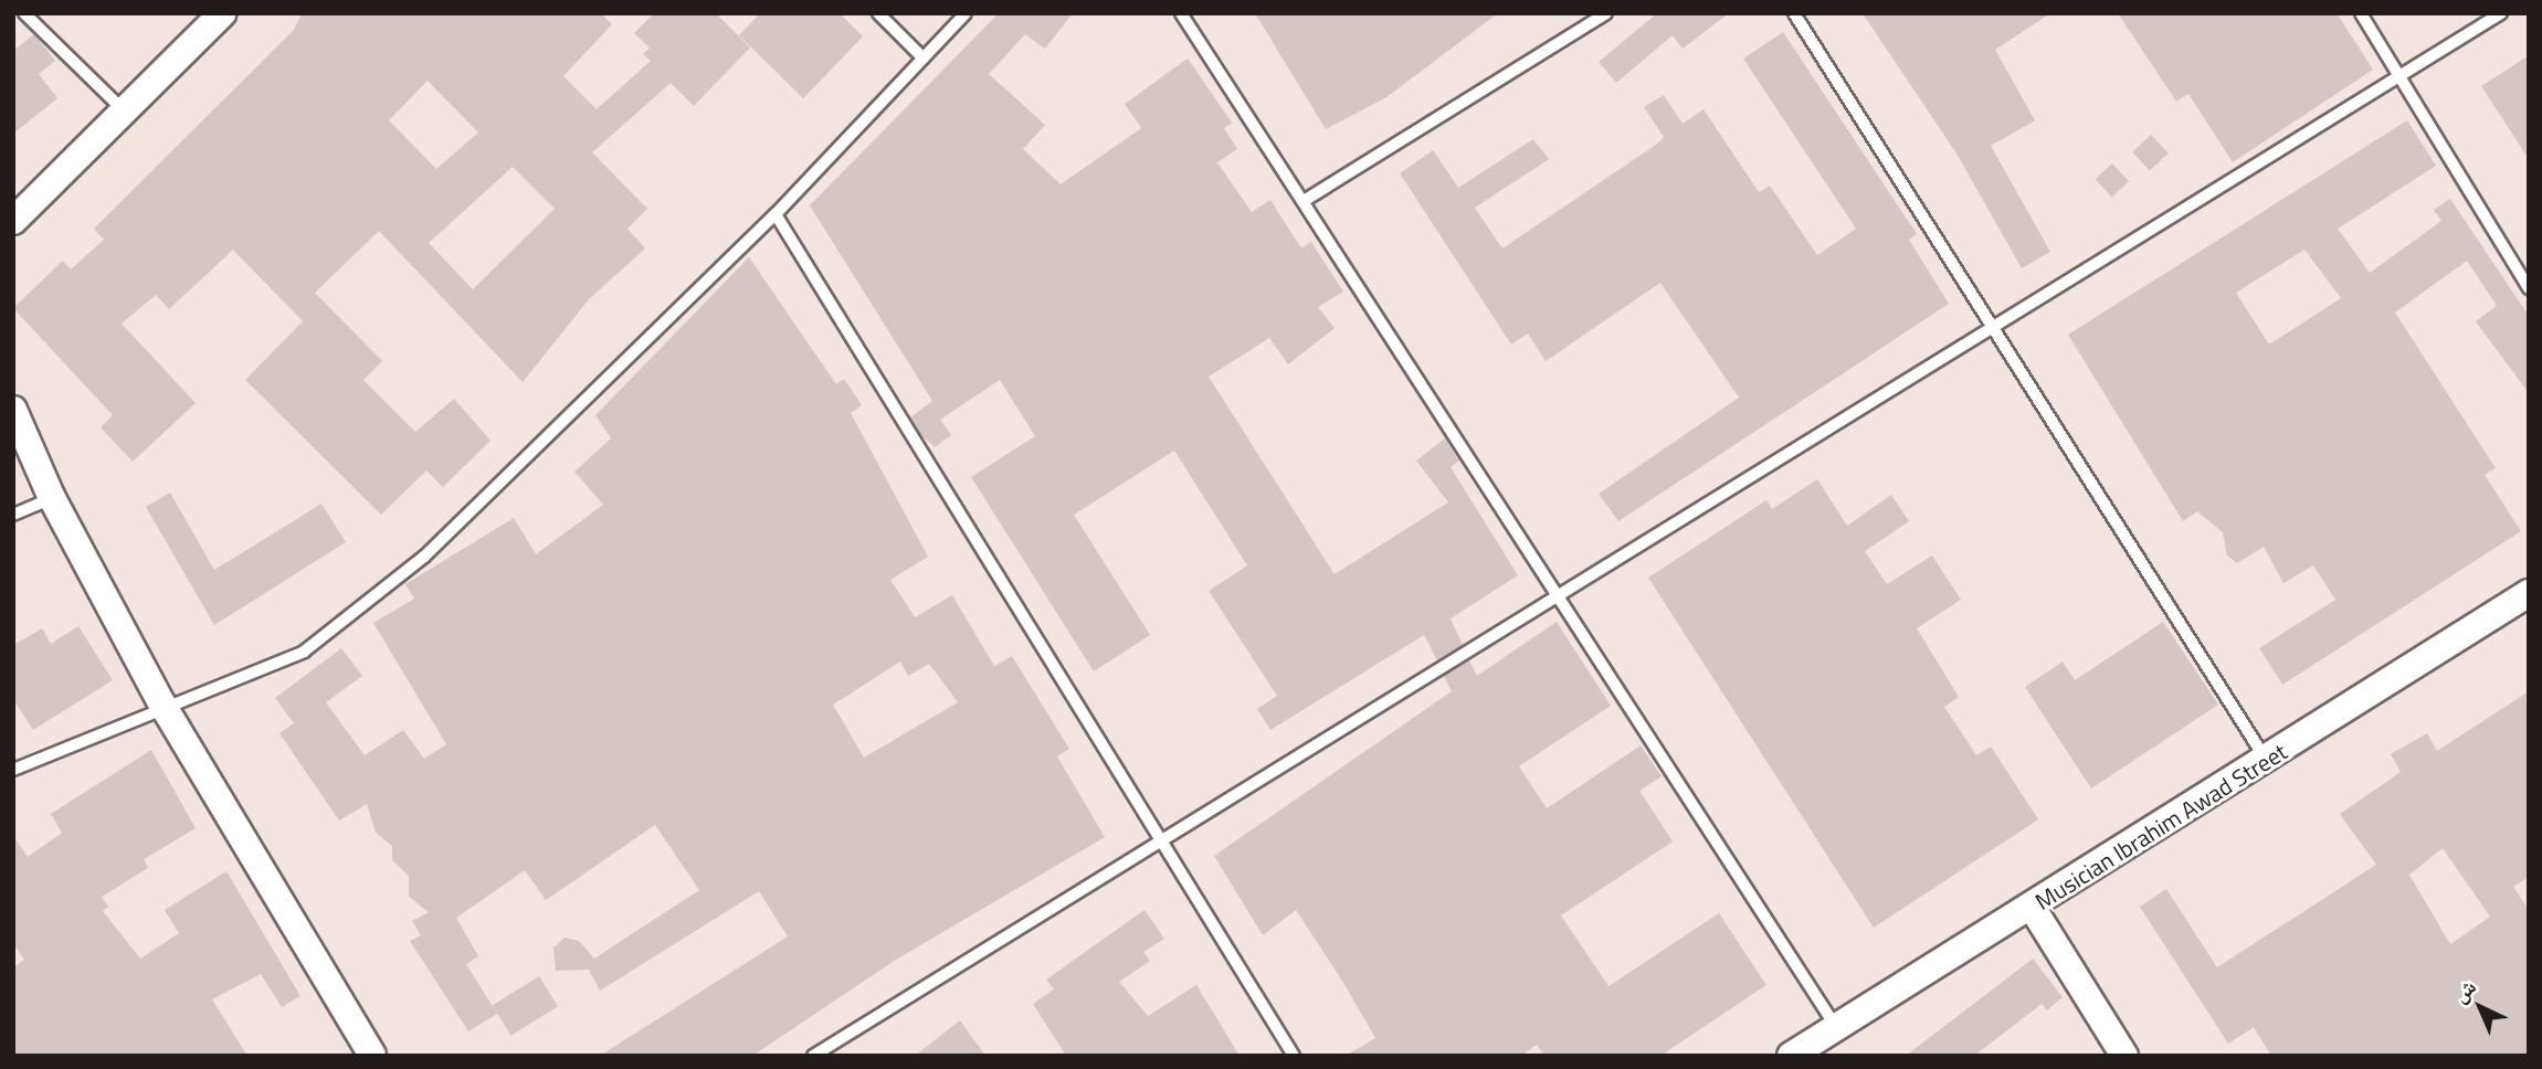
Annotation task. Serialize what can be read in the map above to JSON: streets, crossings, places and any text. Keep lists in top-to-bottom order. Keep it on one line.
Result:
{"streets":{"street":["Musician Ibrahim Awad Street"]},"north":"top left"}
